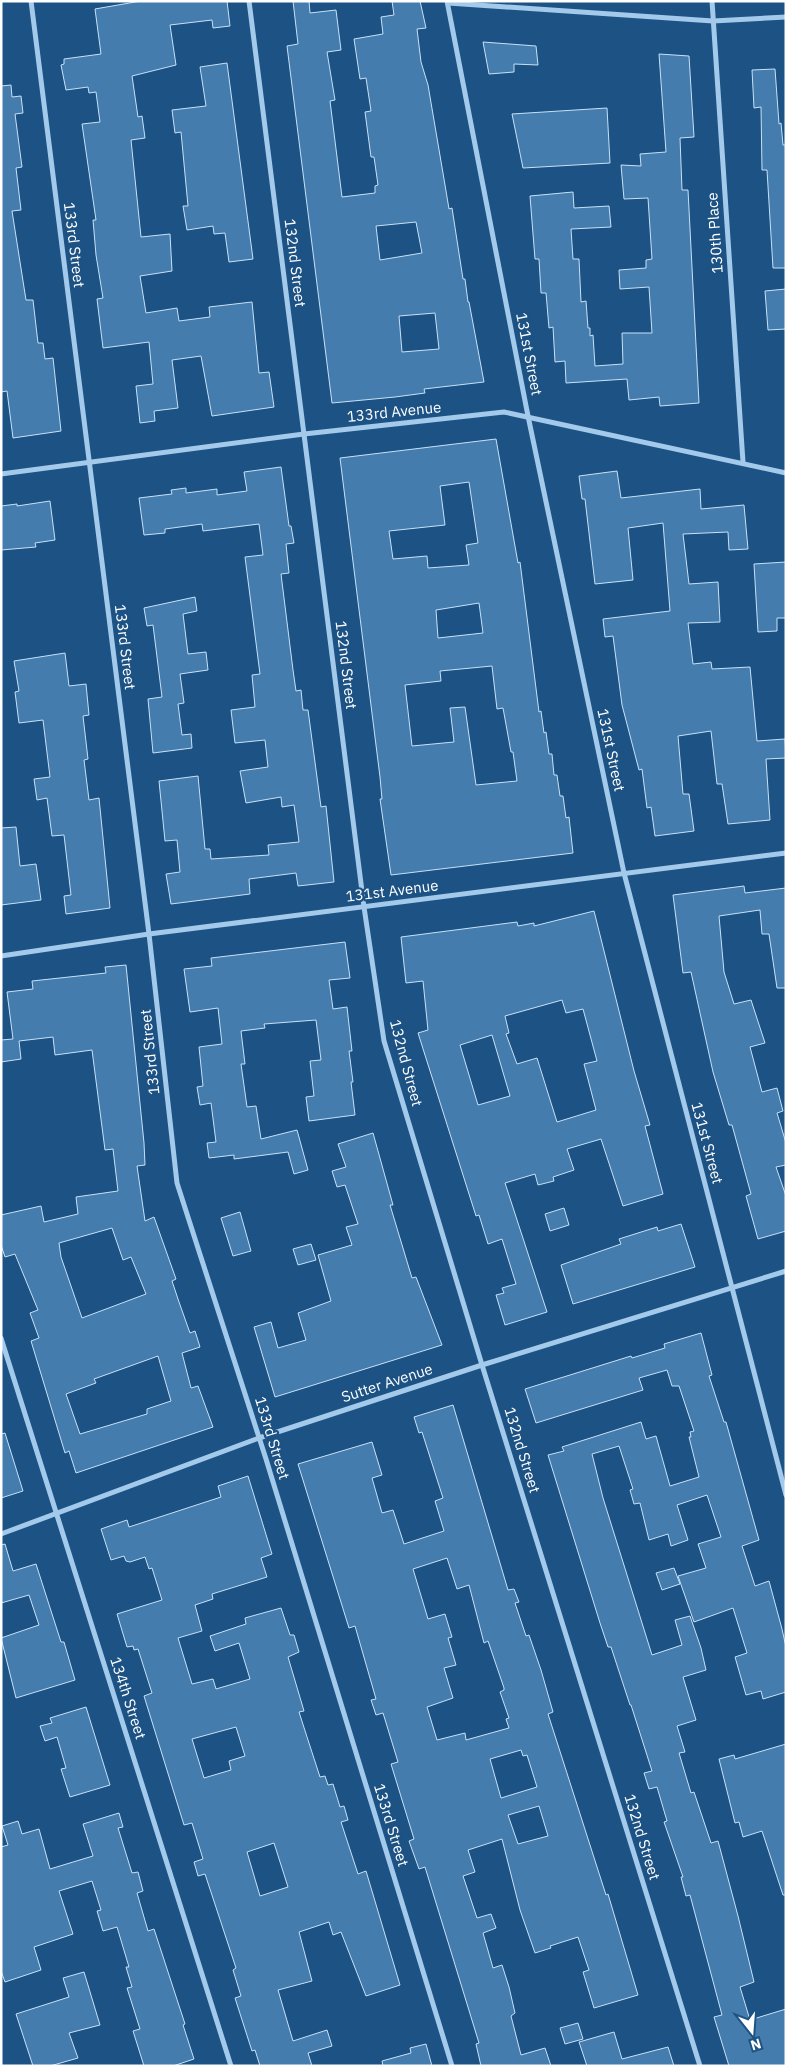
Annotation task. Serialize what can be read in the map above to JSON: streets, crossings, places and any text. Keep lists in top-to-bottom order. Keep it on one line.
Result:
{"streets":{"street":["130th Place","133rd Street","132nd Street","131st Street","133rd Avenue","131st Avenue","Sutter Avenue","134th Street"]},"crossings":[["130th Place","133rd Avenue"],["133rd Street","133rd Avenue"],["133rd Street","131st Avenue"],["133rd Street","Sutter Avenue"],["132nd Street","133rd Avenue"],["132nd Street","131st Avenue"],["132nd Street","Sutter Avenue"],["131st Street","133rd Avenue"],["131st Street","131st Avenue"],["131st Street","Sutter Avenue"],["Sutter Avenue","134th Street"]],"north":"bottom"}
